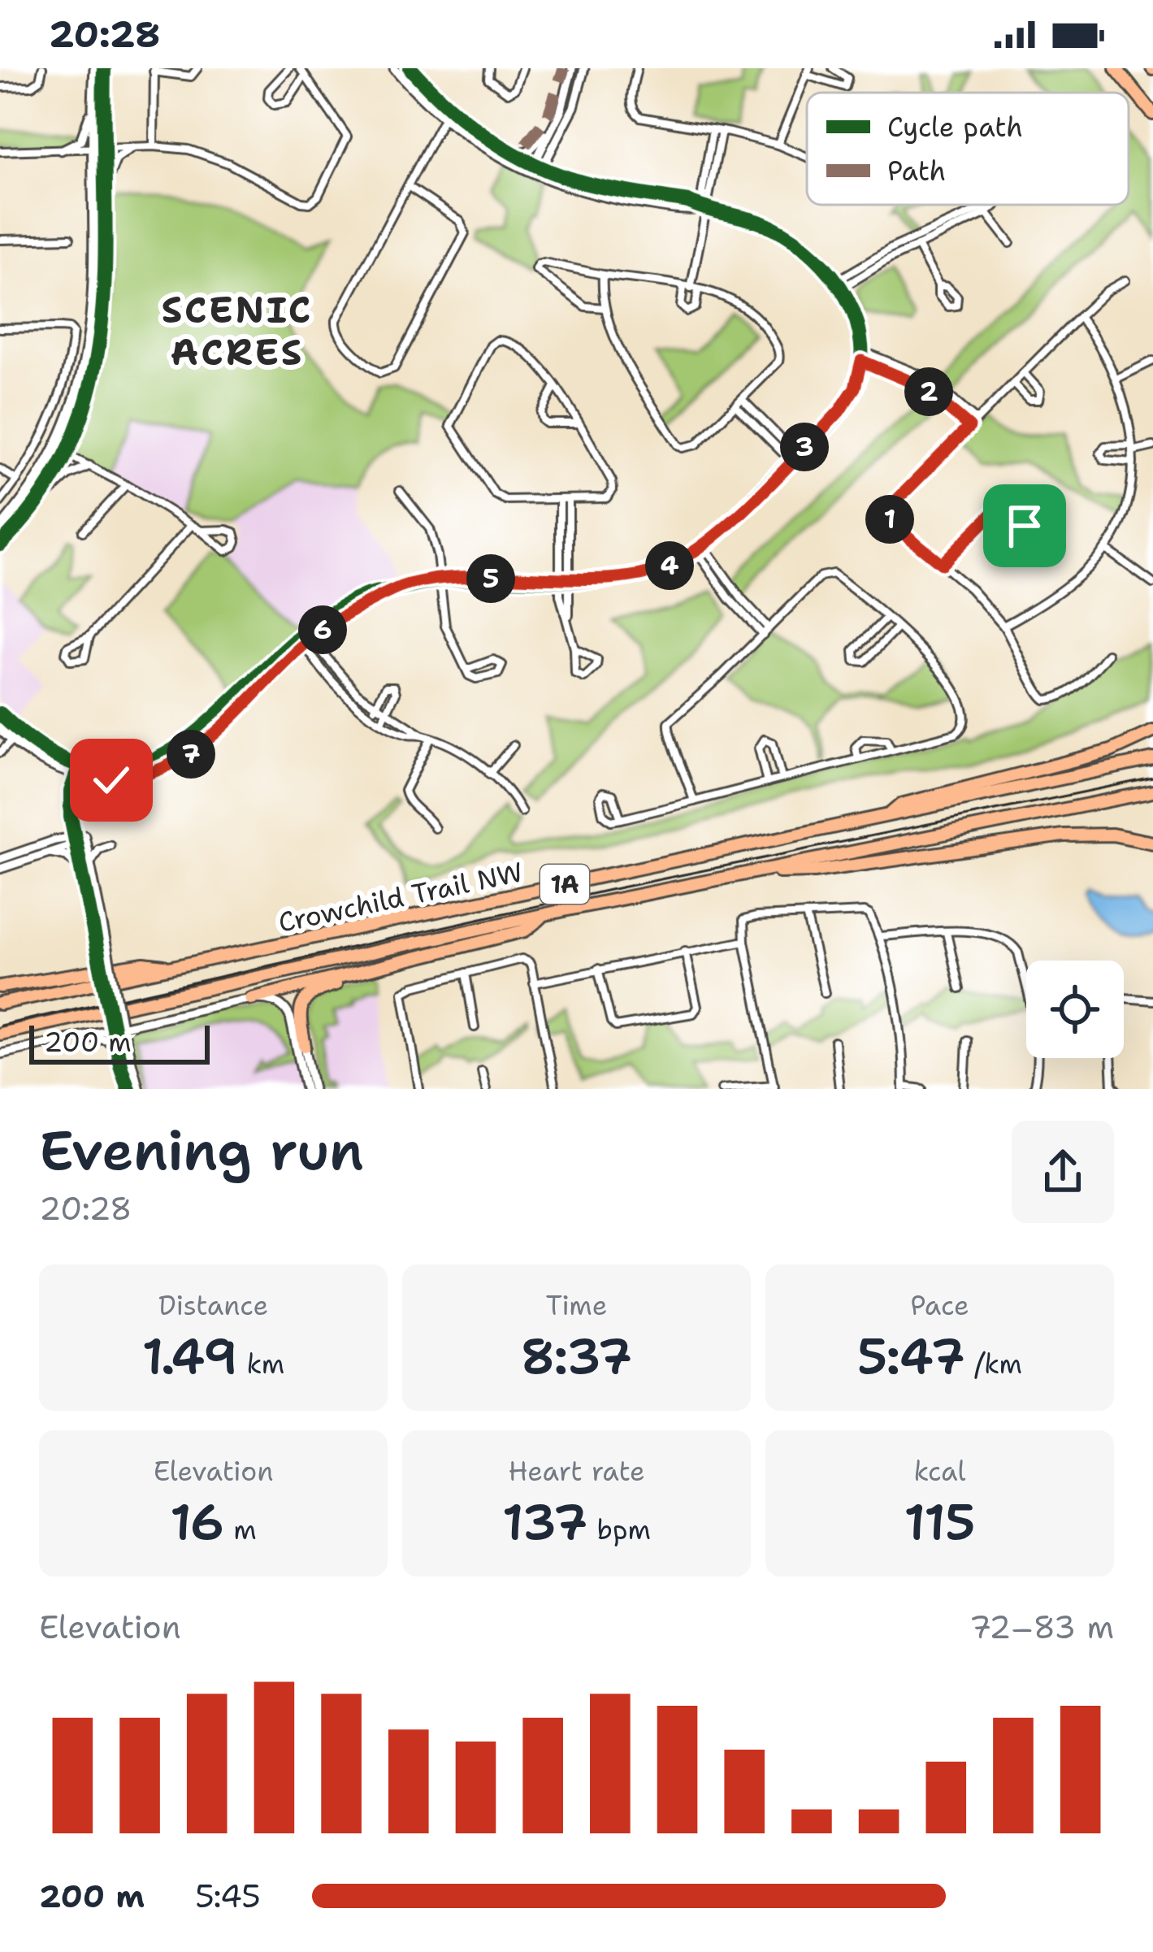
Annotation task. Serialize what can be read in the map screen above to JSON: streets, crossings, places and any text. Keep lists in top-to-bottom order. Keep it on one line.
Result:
{"streets":{"highway":["1A","Crowchild Trail NW"]},"districts":["SCENIC ACRES"],"legend":["Cycle path","Path"],"scale_bar":"200 m","page":{"status":"20:28","pins":["2","3","1","4","5","6","7"],"scale":"200 m","heading":["Evening run","20:28"],"stats":[["Distance","1.49 km"],["Time","8:37"],["Pace","5:47 /km"],["Elevation","16 m"],["Heart rate","137 bpm"],["kcal","115"]],"chart":["Elevation","72–83 m"],"list":[{"name":"200 m","note":"5:45"}]}}
